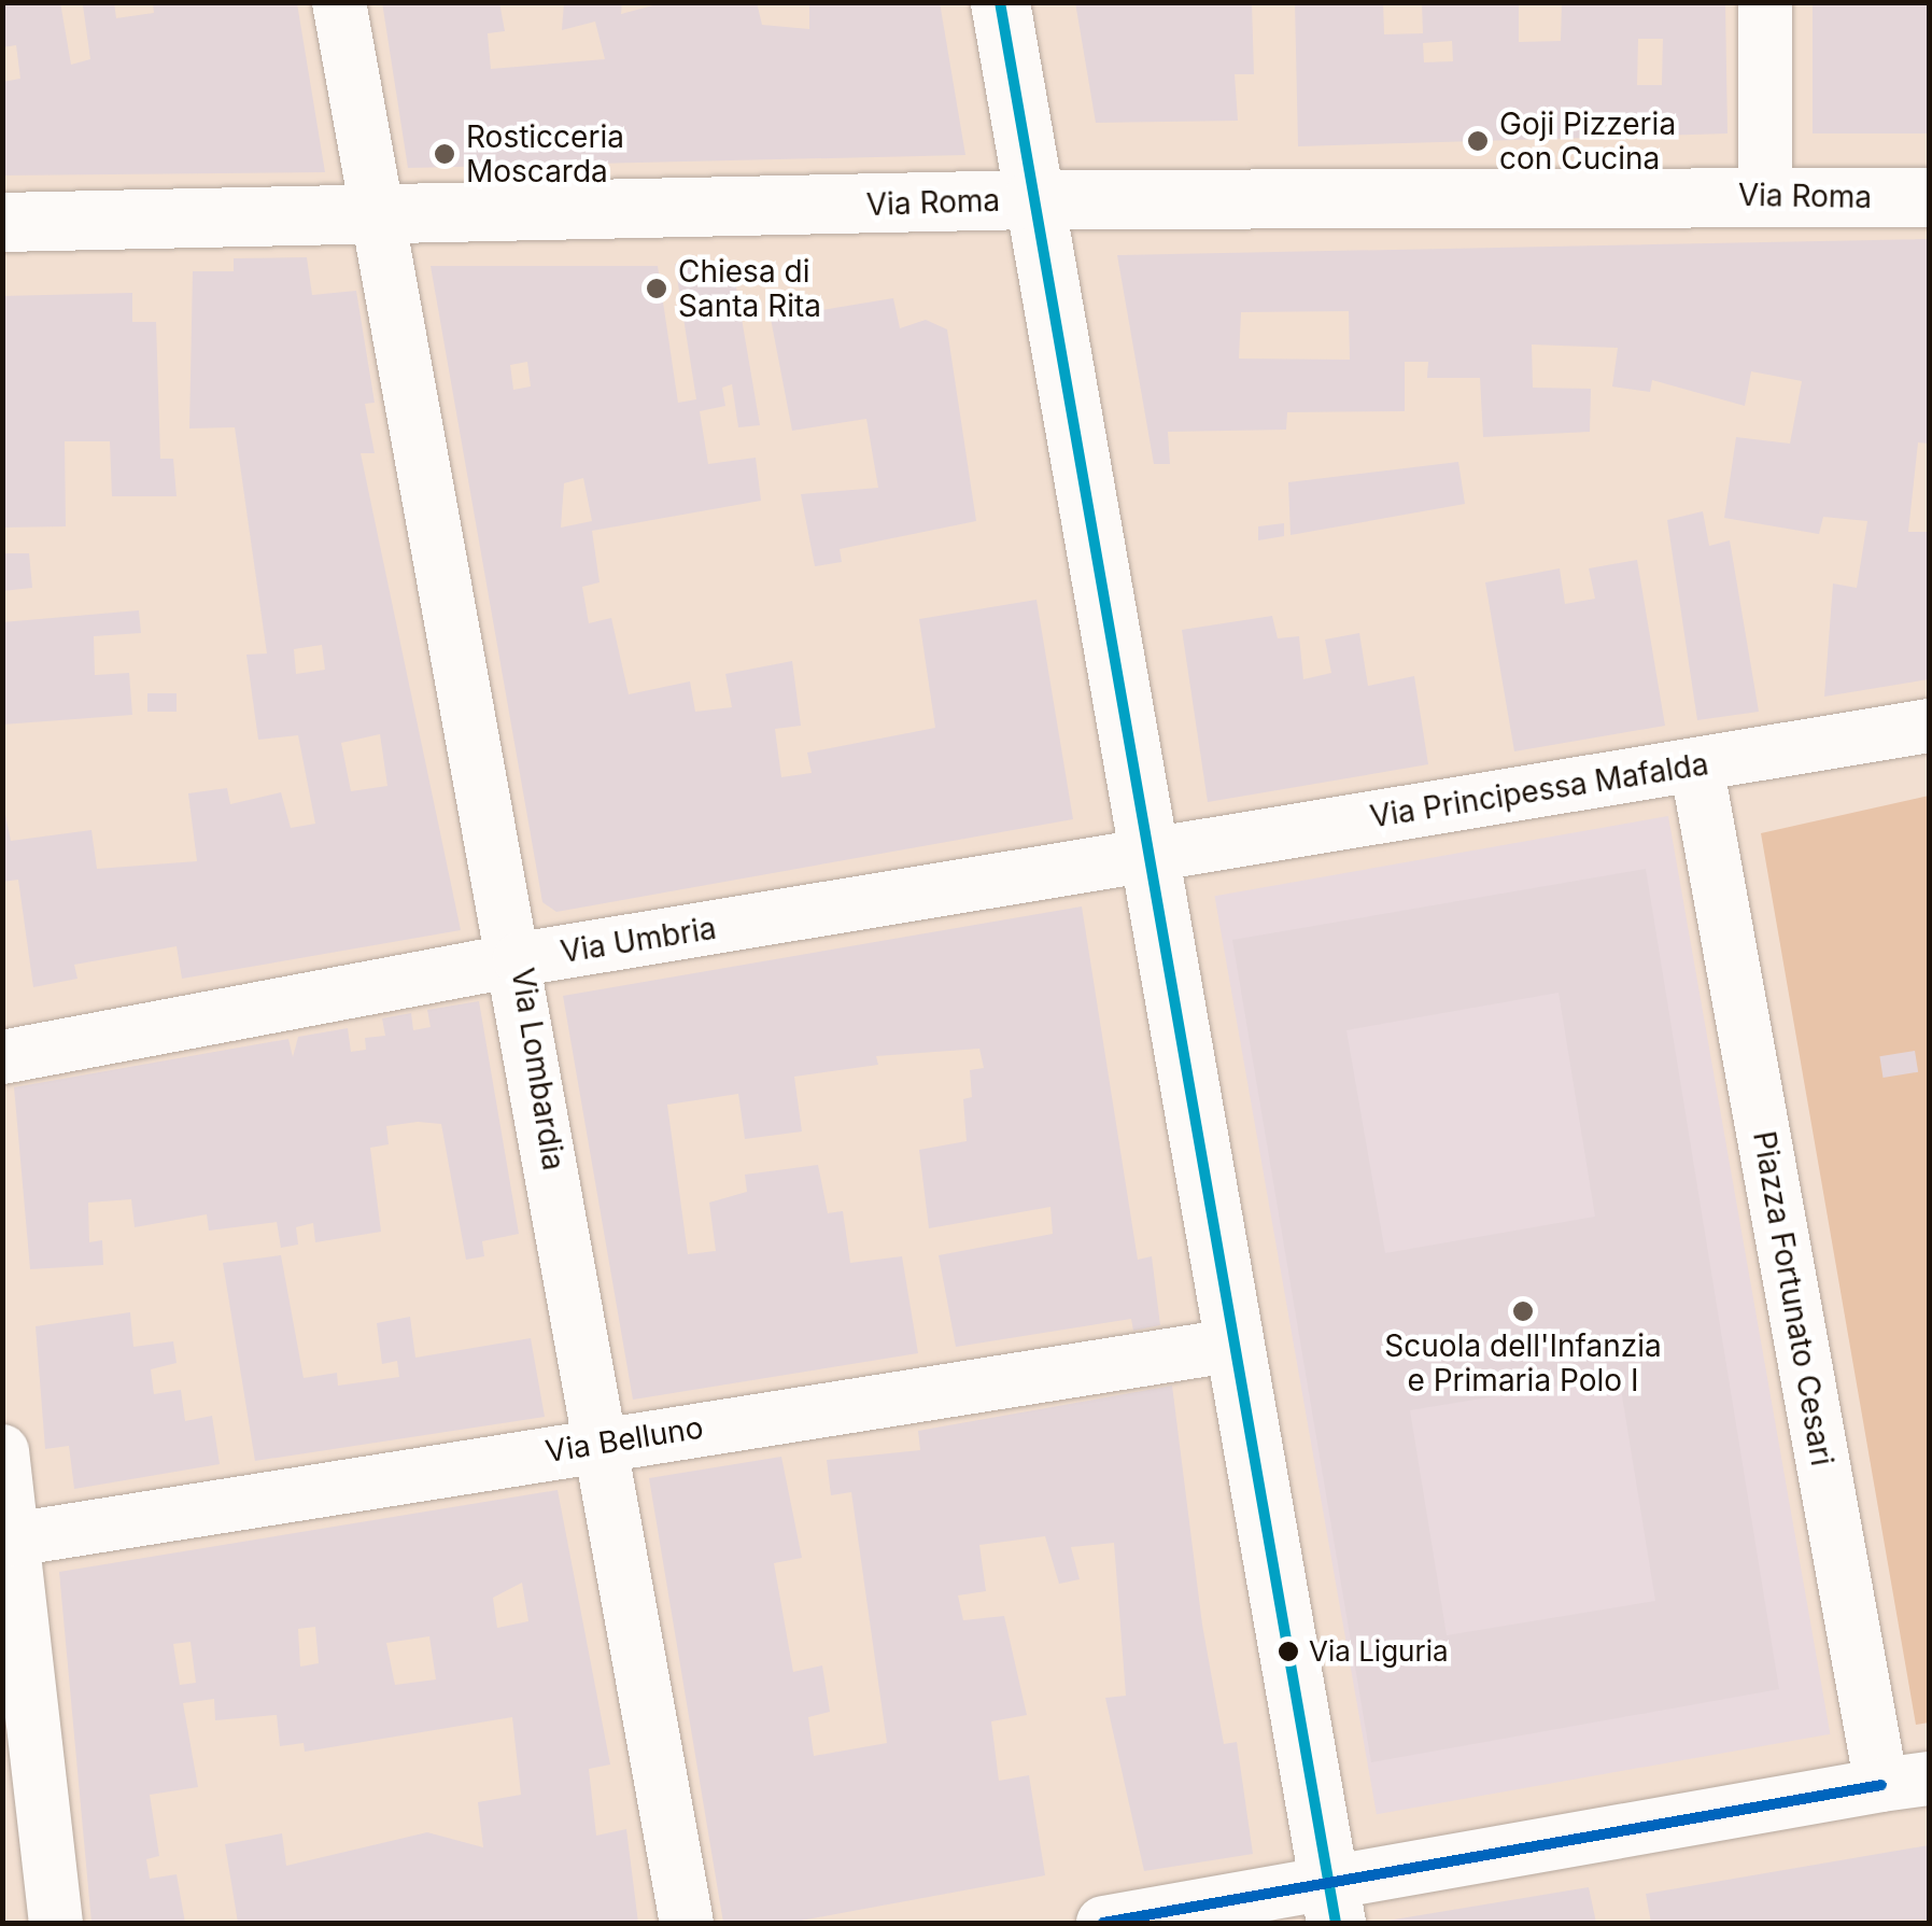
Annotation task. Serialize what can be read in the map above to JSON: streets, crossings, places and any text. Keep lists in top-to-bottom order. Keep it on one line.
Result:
{"streets":{"main road":["Via Roma"],"street":["Via Principessa Mafalda","Via Umbria","Via Lombardia","Piazza Fortunato Cesari","Via Belluno"]},"crossings":[["Via Roma","Via Lombardia"],["Via Principessa Mafalda","Via Umbria"],["Via Principessa Mafalda","Piazza Fortunato Cesari"],["Via Umbria","Via Lombardia"],["Via Lombardia","Via Belluno"]],"places":["Goji Pizzeria con Cucina","Rosticceria Moscarda","Chiesa di Santa Rita","Scuola dell'Infanzia e Primaria Polo I","Via Liguria"]}
